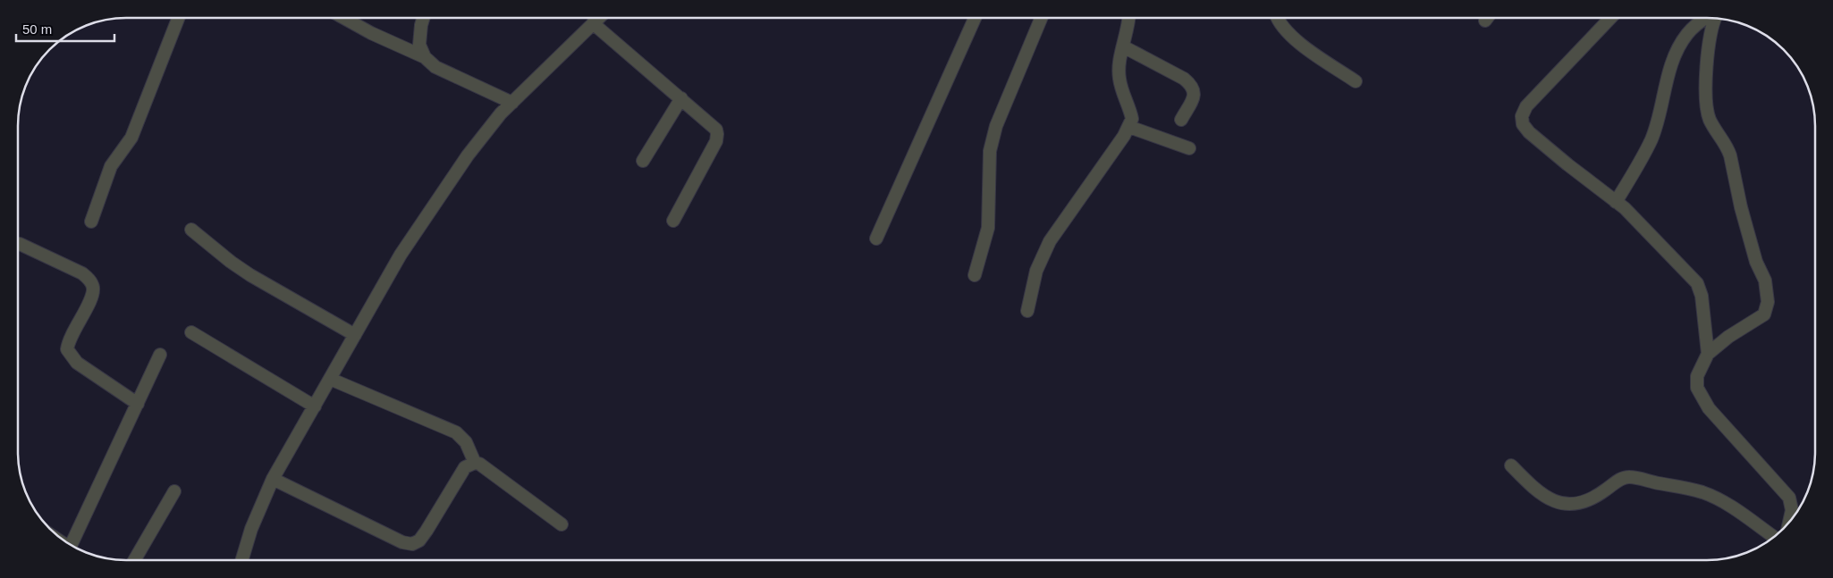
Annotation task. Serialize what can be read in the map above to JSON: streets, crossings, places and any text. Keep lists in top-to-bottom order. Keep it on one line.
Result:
{"scale_bar":"50 m"}
